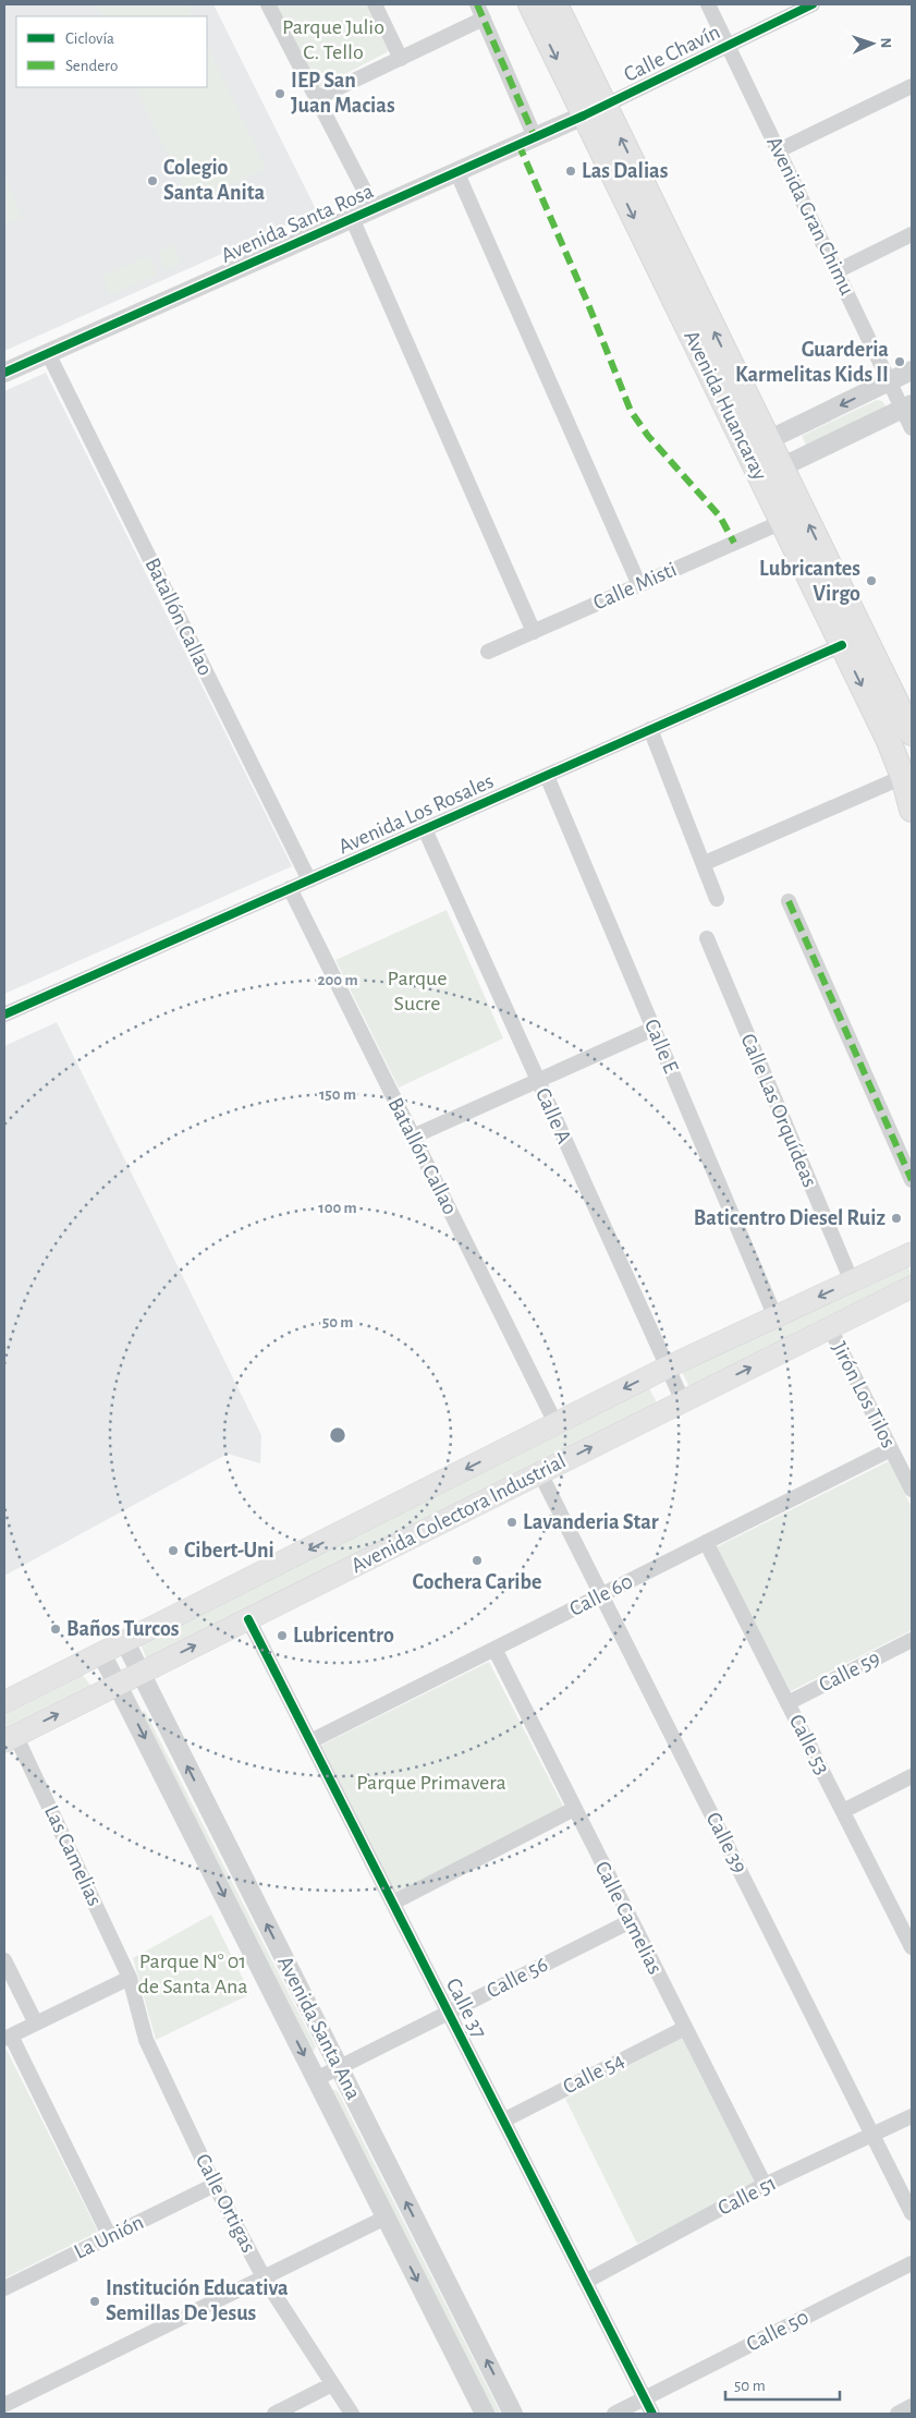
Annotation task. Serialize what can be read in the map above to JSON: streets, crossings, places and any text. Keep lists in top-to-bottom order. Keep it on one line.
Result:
{"streets":{"main road":["Avenida Huancaray","Avenida Colectora Industrial"],"street":["Calle Chavín","Avenida Gran Chimu","Avenida Santa Rosa","Calle Misti","Batallón Callao","Avenida Los Rosales","Calle E","Calle Las Orquídeas","Calle A","Jirón Los Tilos","Calle 60","Calle 59","Calle 53","Calle 39","Las Camelias","Calle Camelias","Calle 56","Calle 37","Avenida Santa Ana","Calle 54","Calle 51","Calle Ortigas","La Unión","Calle 50"]},"crossings":[["Calle Chavín","Avenida Gran Chimu"],["Calle Chavín","Avenida Santa Rosa"],["Calle Chavín","Avenida Huancaray"],["Avenida Santa Rosa","Avenida Huancaray"],["Avenida Santa Rosa","Batallón Callao"],["Avenida Huancaray","Calle Misti"],["Avenida Huancaray","Avenida Los Rosales"],["Batallón Callao","Avenida Los Rosales"],["Batallón Callao","Avenida Colectora Industrial"],["Avenida Los Rosales","Calle E"],["Avenida Los Rosales","Calle A"],["Calle E","Avenida Colectora Industrial"],["Calle Las Orquídeas","Avenida Colectora Industrial"],["Calle A","Avenida Colectora Industrial"],["Jirón Los Tilos","Avenida Colectora Industrial"],["Jirón Los Tilos","Calle 60"],["Avenida Colectora Industrial","Calle 39"],["Avenida Colectora Industrial","Las Camelias"],["Avenida Colectora Industrial","Calle 37"],["Avenida Colectora Industrial","Avenida Santa Ana"],["Calle 60","Calle 53"],["Calle 60","Calle 39"],["Calle 60","Calle Camelias"],["Calle 60","Calle 37"],["Calle 59","Calle 53"],["Calle 39","Calle 51"],["Las Camelias","Calle Ortigas"],["Calle Camelias","Calle 56"],["Calle Camelias","Calle 54"],["Calle Camelias","Calle 51"],["Calle 56","Calle 37"],["Calle 56","Avenida Santa Ana"],["Calle 37","Calle 54"],["Calle 37","Calle 51"],["Calle 37","Calle 50"],["Calle Ortigas","La Unión"]],"parks":["Parque Julio C. Tello","Parque Sucre","Parque Primavera","Parque N° 01 de Santa Ana"],"places":["IEP San Juan Macias","Las Dalias","Colegio Santa Anita","Guarderia Karmelitas Kids II","Lubricantes Virgo","Baticentro Diesel Ruiz","Lavanderia Star","Cibert-Uni","Cochera Caribe","Baños Turcos","Lubricentro","Institución Educativa Semillas De Jesus"],"legend":["Ciclovía","Sendero"],"scale_bar":"50 m","north":"right","rings":["200 m","150 m","100 m","50 m"]}
